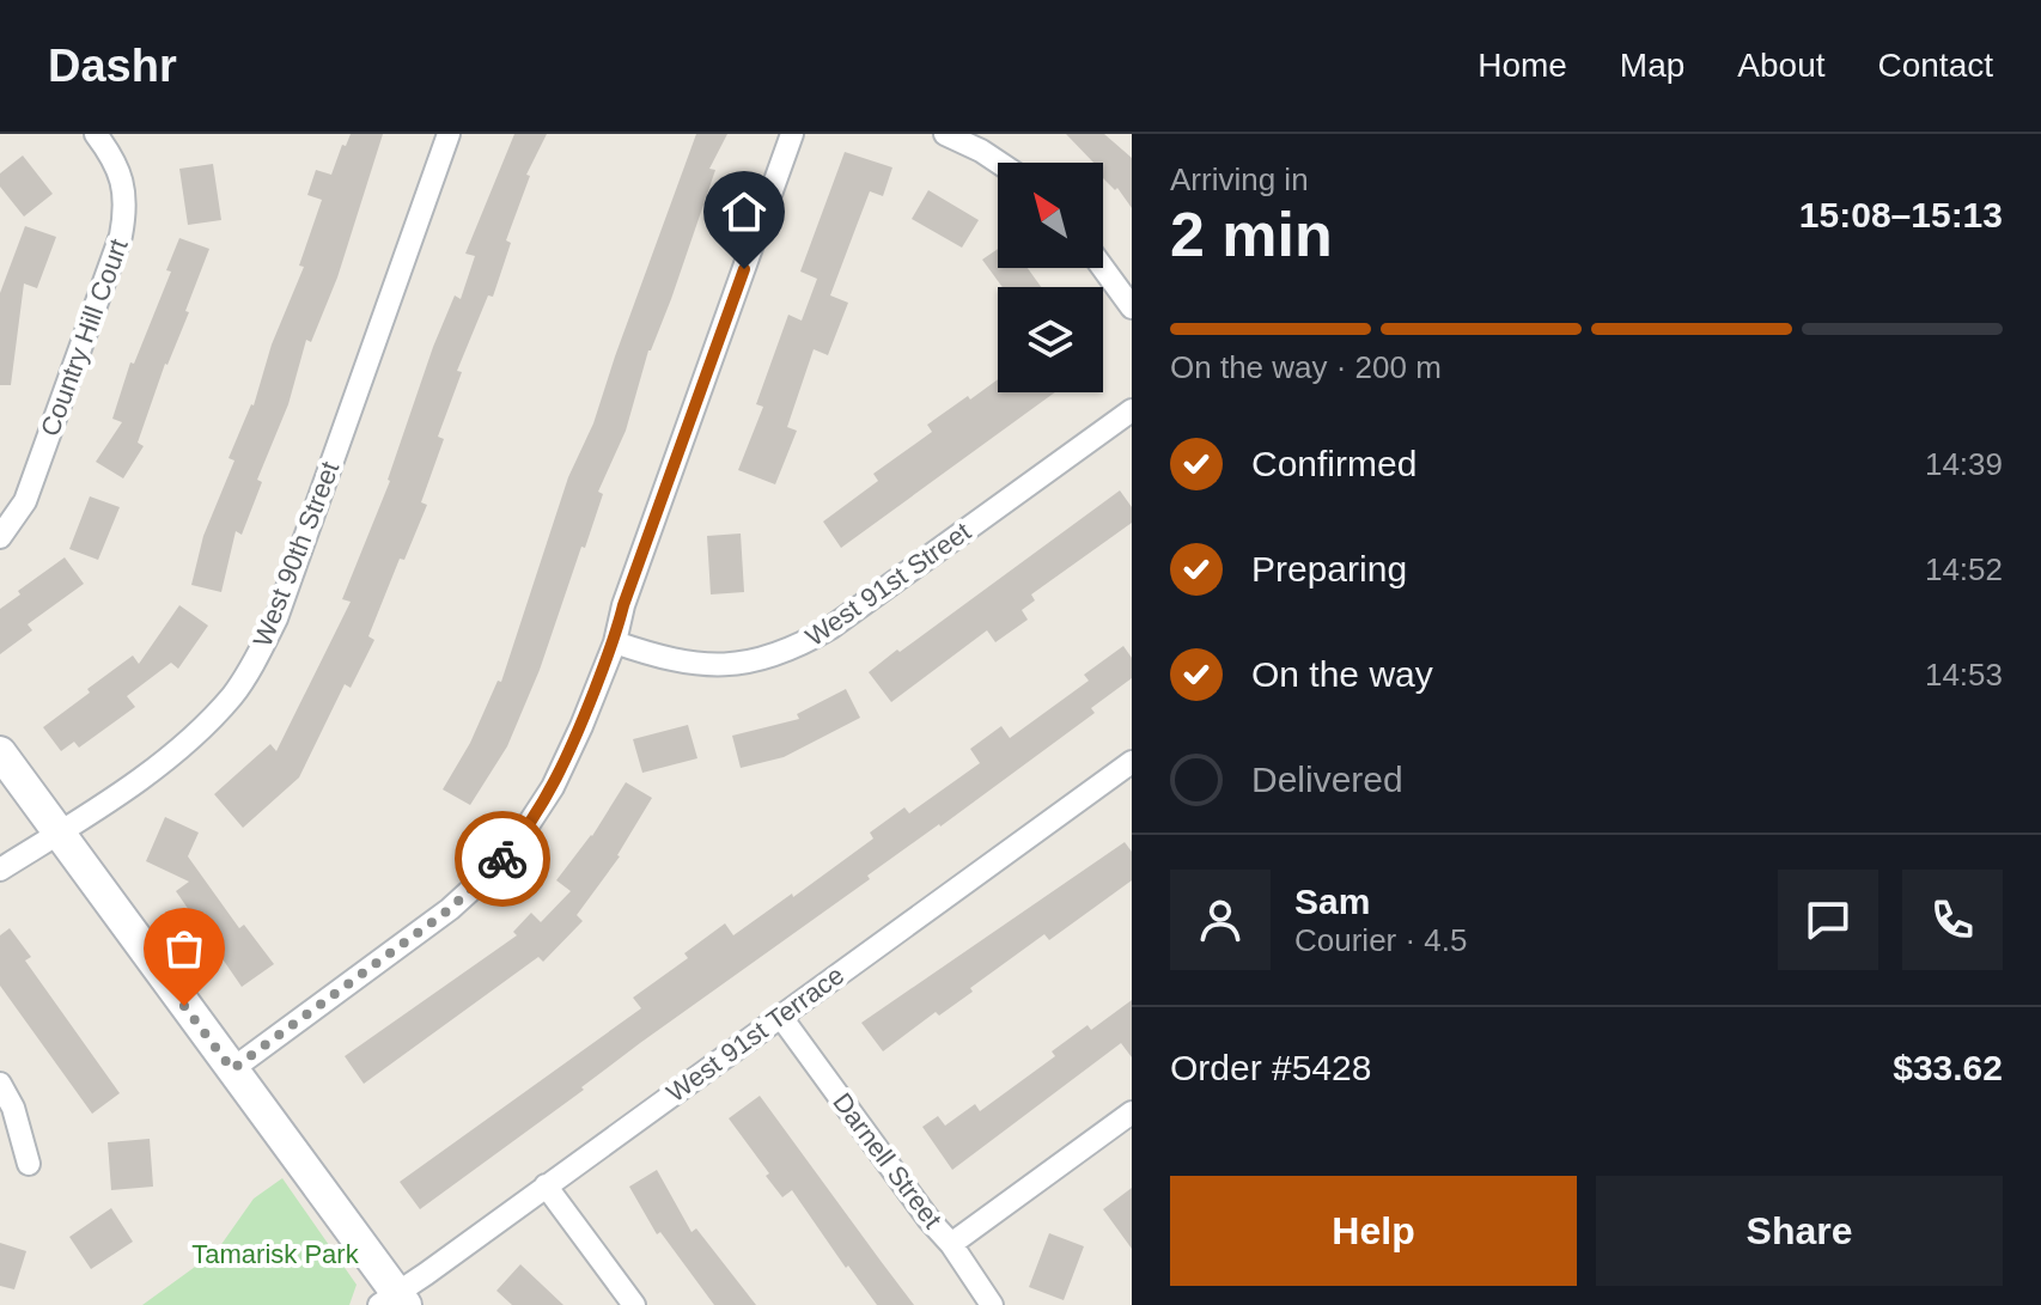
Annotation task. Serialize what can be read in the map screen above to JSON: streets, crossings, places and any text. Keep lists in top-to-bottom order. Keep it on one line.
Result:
{"streets":{"street":["Country Hill Court","West 90th Street","West 91st Street","West 91st Terrace","Darnell Street"]},"crossings":[["West 91st Terrace","Darnell Street"]],"parks":["Tamarisk Park"],"north":"top left","page":{"header":"Dashr","nav":["Home","Map","About","Contact"],"heading":["2 min","Arriving in","15:08–15:13"],"panel":["Sam","Courier · 4.5","Order #5428","$33.62"],"bar":"On the way · 200 m","list":[["Confirmed","14:39"],["Preparing","14:52"],["On the way","14:53"],"Delivered"],"buttons":["Help","Share"]}}
